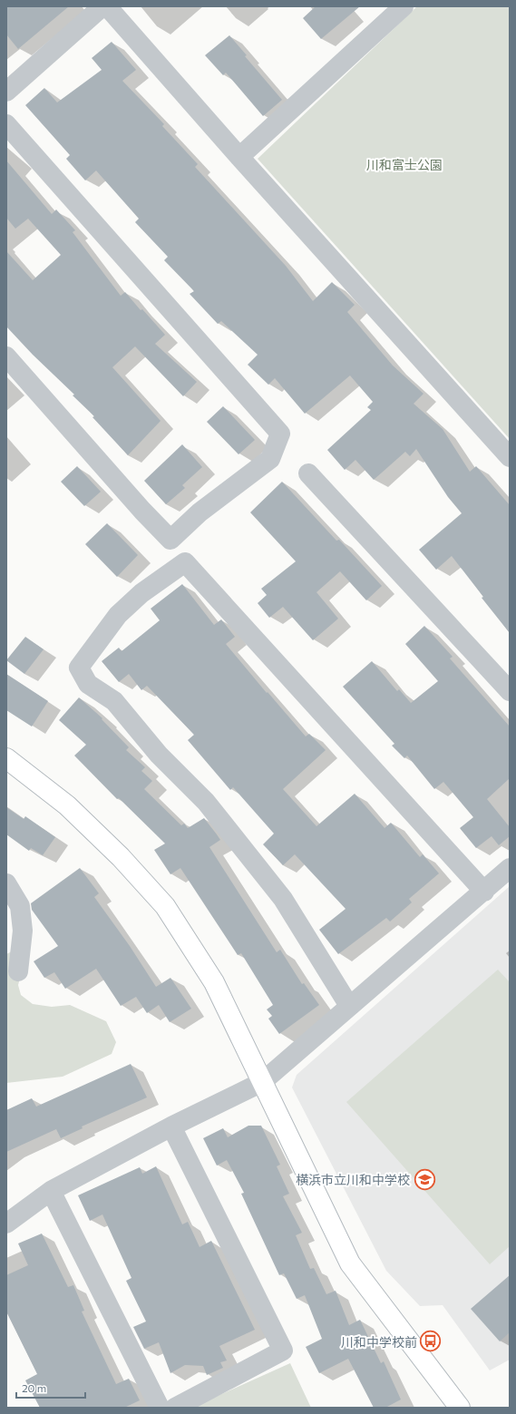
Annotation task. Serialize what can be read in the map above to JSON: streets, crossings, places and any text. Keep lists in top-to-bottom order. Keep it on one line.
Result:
{"parks":["川和富士公園"],"places":{"school or university":["横浜市立川和中学校"],"bus stop":["川和中学校前"]},"scale_bar":"20 m"}
